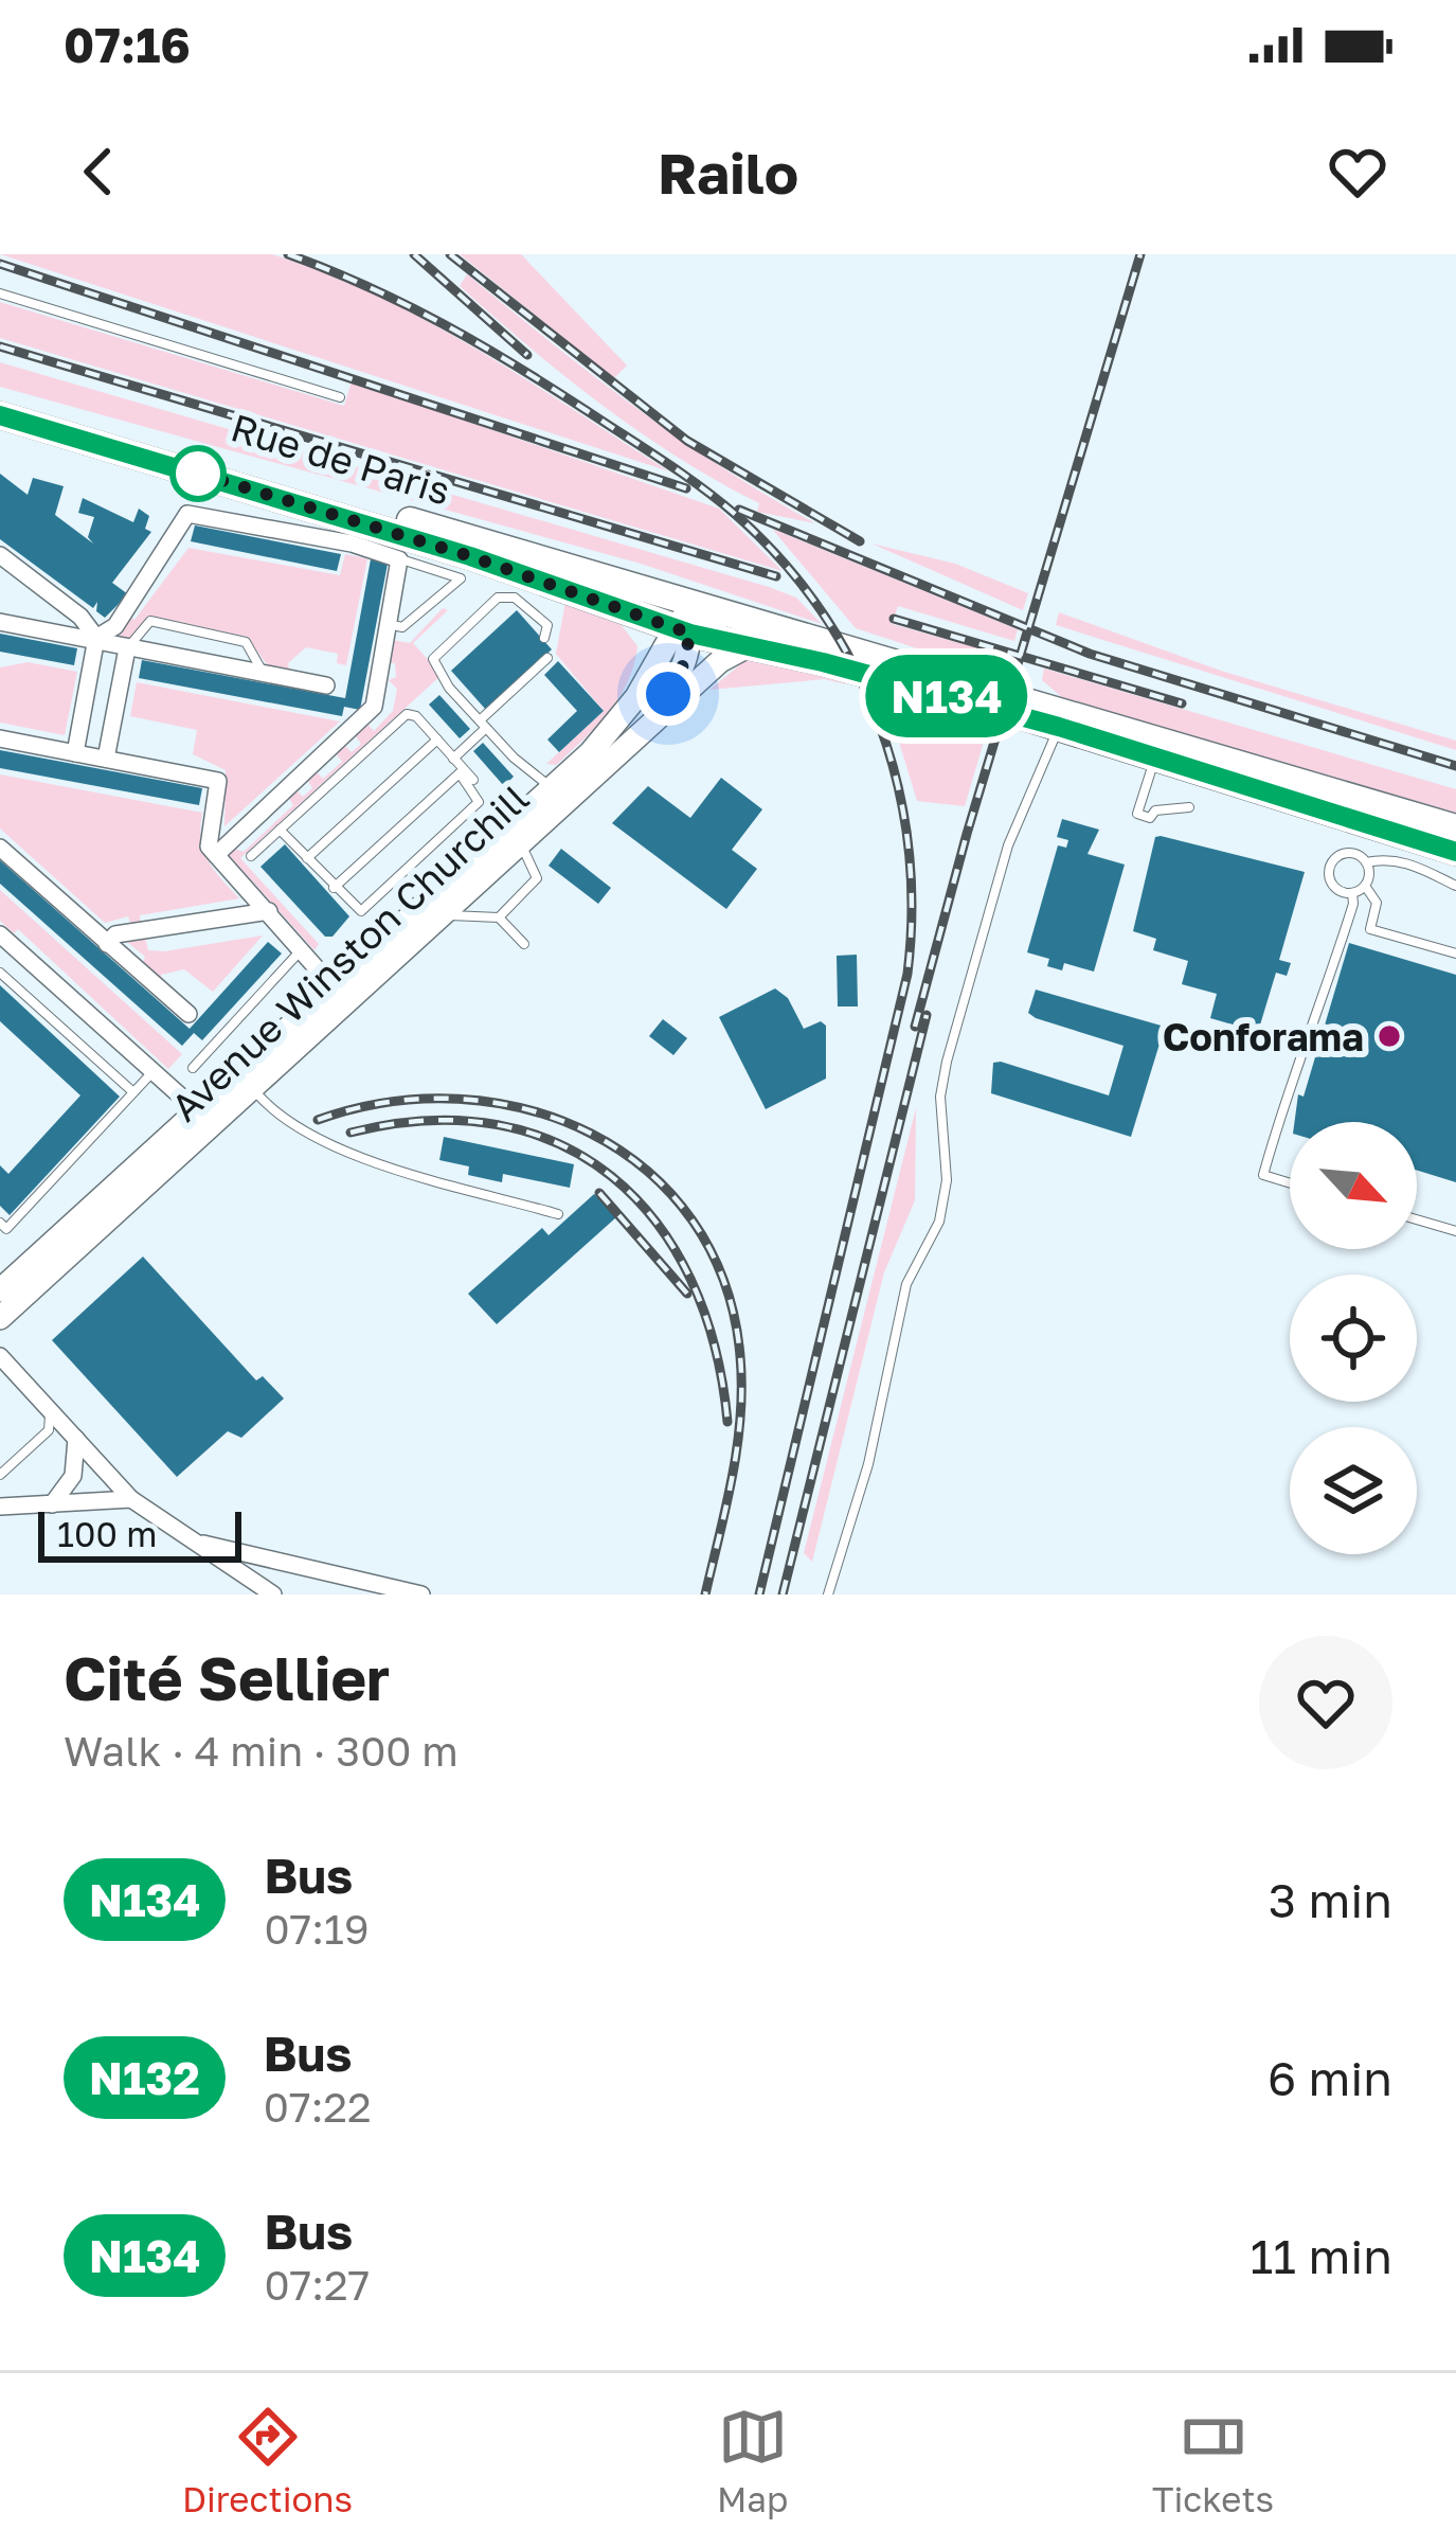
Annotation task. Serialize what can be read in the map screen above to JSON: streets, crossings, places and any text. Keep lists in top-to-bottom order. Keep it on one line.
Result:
{"streets":{"main road":["Rue de Paris","Avenue Winston Churchill"]},"crossings":[["Rue de Paris","Avenue Winston Churchill"]],"places":["Conforama"],"lines":["bus line N134"],"scale_bar":"100 m","north":"bottom right","page":{"status":"07:16","header":"Railo","on_map":"N134","scale":"100 m","heading":["Cité Sellier","Walk · 4 min · 300 m"],"list":[{"mark":"N134","name":"Bus","note":"07:19","value":"3 min"},{"mark":"N132","name":"Bus","note":"07:22","value":"6 min"},{"mark":"N134","name":"Bus","note":"07:27","value":"11 min"}],"tabs":["Directions","Map","Tickets"]}}
